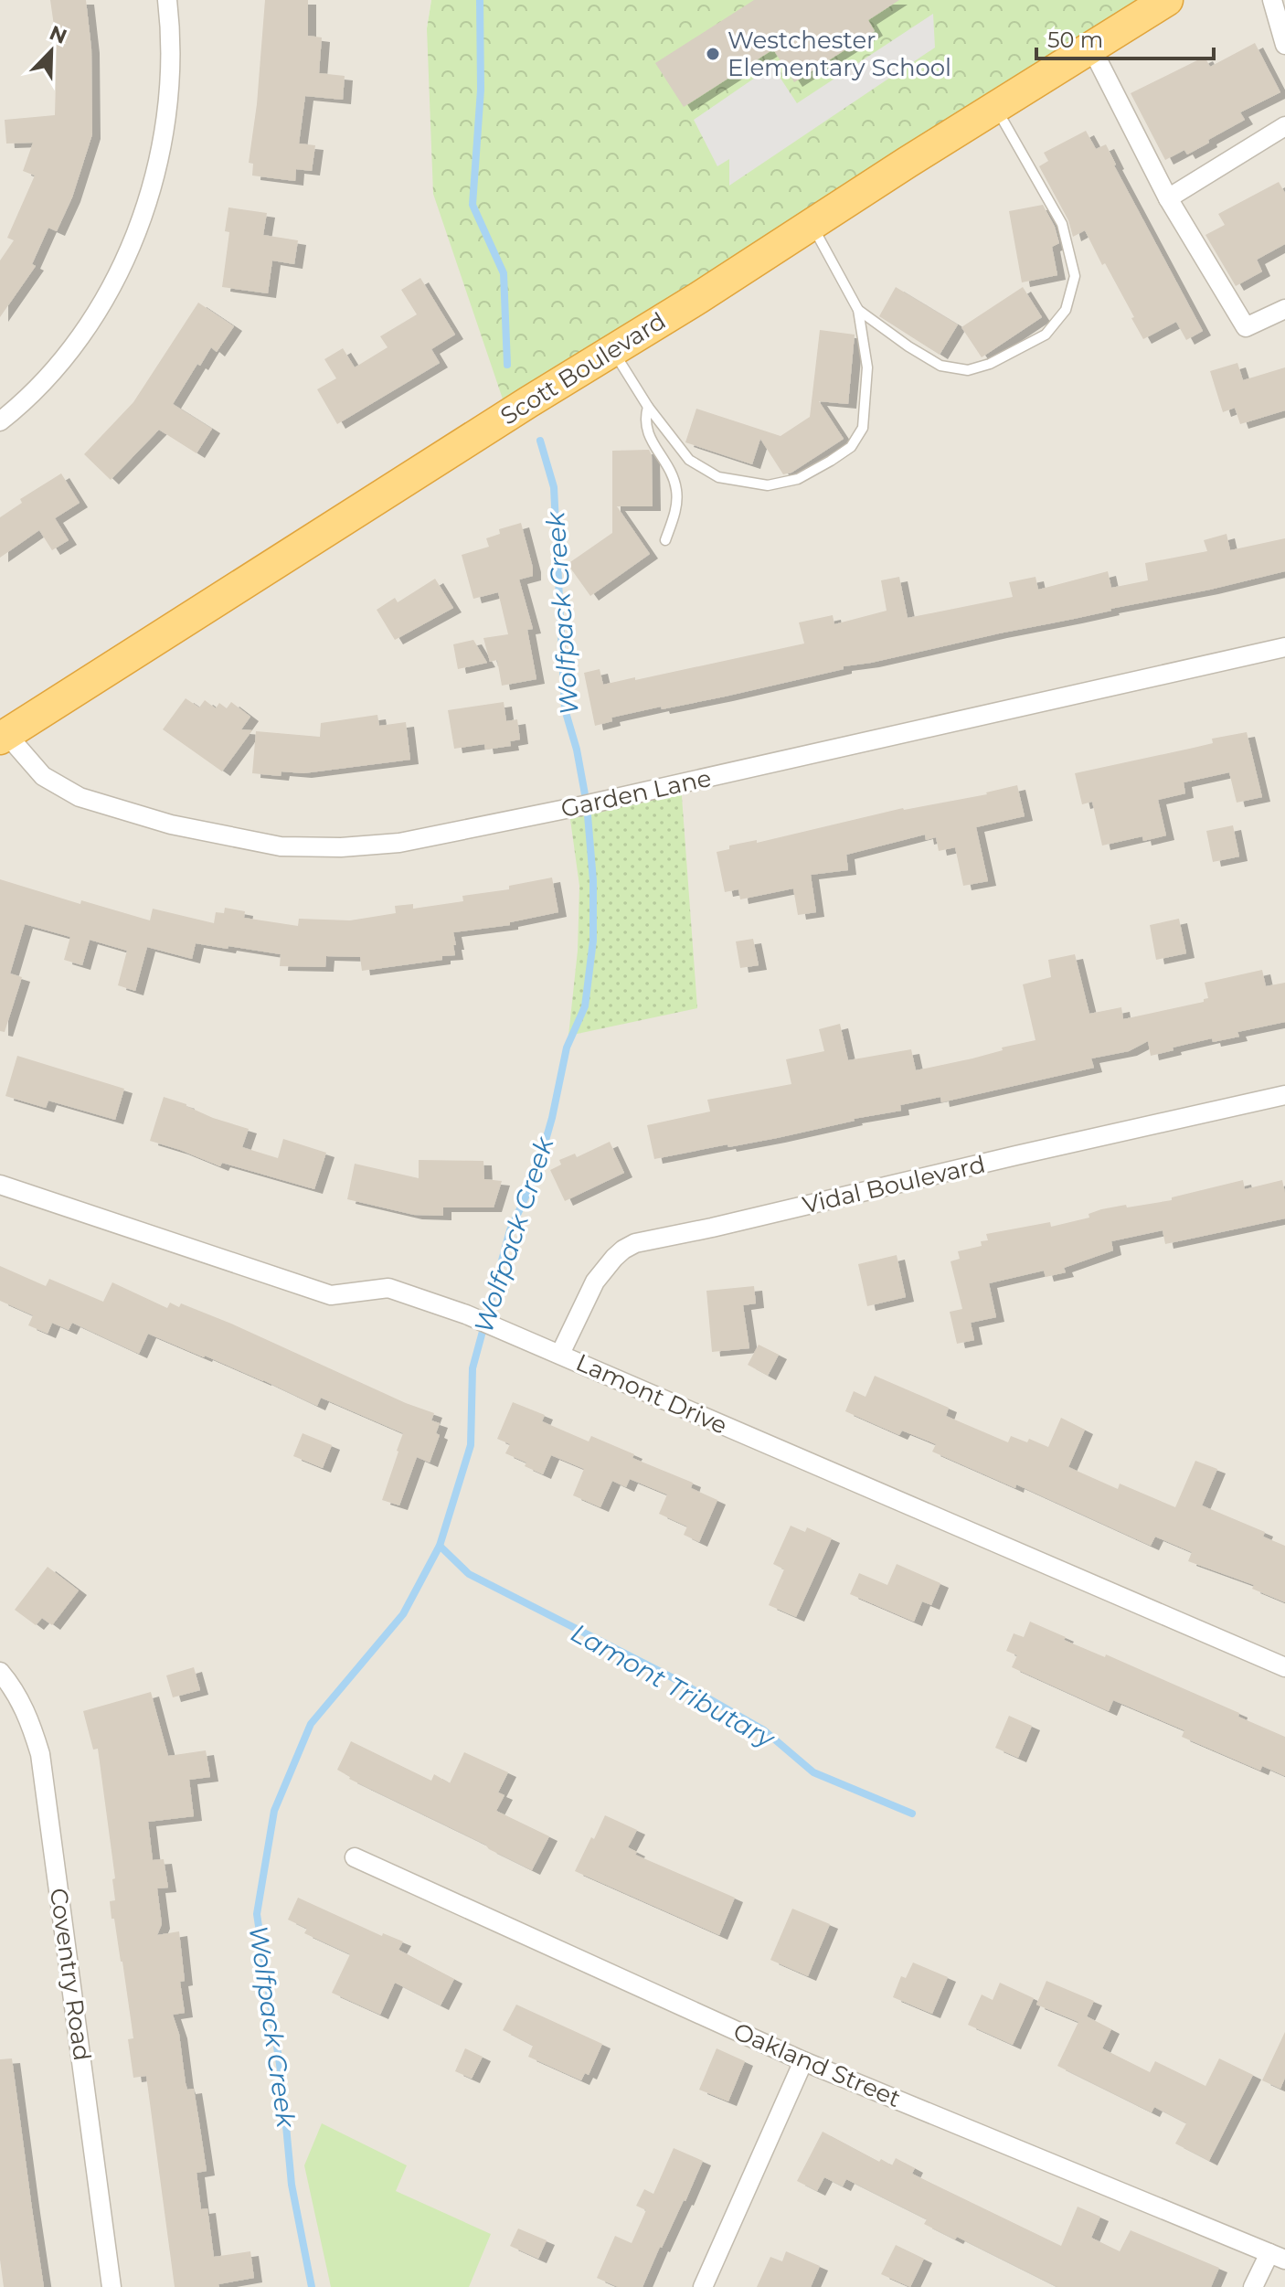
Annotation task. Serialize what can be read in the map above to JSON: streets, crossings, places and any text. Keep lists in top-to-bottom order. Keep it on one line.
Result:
{"streets":{"highway":["Scott Boulevard"],"street":["Garden Lane","Vidal Boulevard","Lamont Drive","Coventry Road","Oakland Street"]},"crossings":[["Scott Boulevard","Garden Lane"],["Vidal Boulevard","Lamont Drive"]],"water":["Wolfpack Creek","Lamont Tributary"],"places":["Westchester Elementary School"],"scale_bar":"50 m","north":"top right"}
